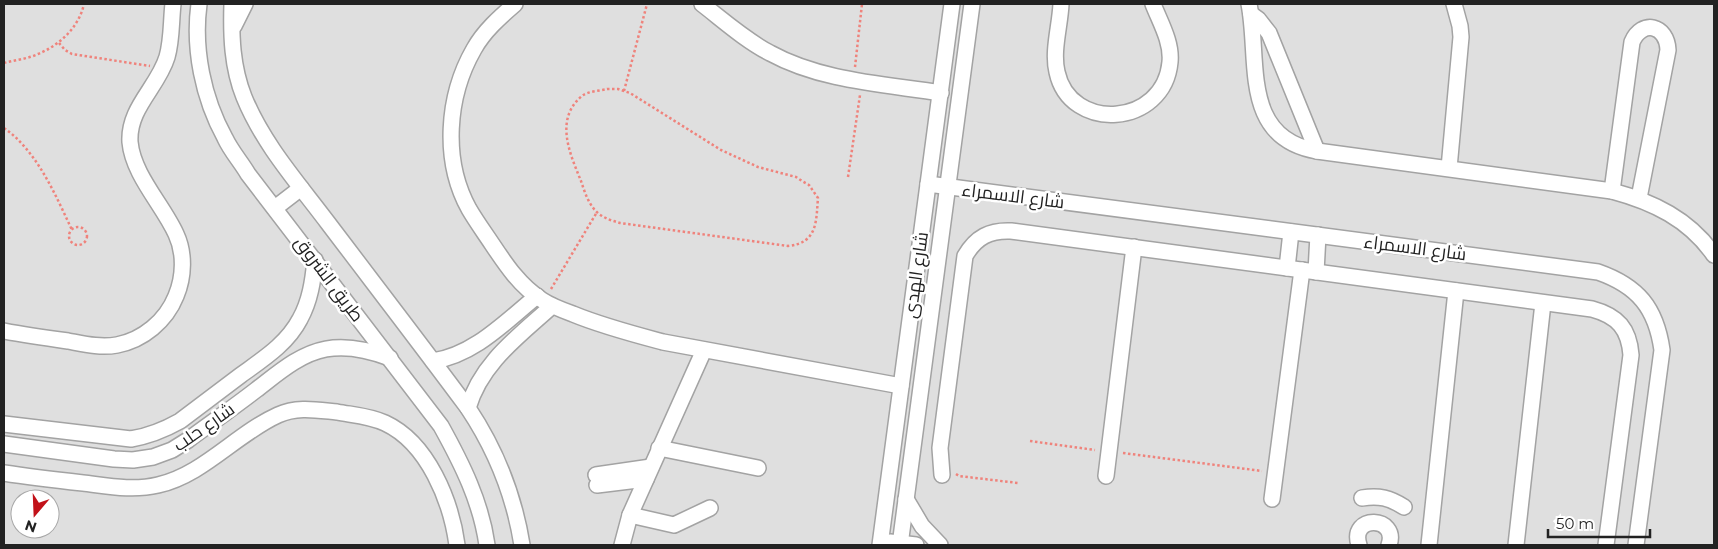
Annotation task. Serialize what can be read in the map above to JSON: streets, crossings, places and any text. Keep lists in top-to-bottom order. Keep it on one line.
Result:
{"streets":{"street":["شارع الاسمراء","شارع الهدى","طريق الشروق","شارع حلب"]},"crossings":[["شارع الاسمراء","شارع الهدى"],["طريق الشروق","شارع حلب"]],"scale_bar":"50 m","north":"bottom"}
